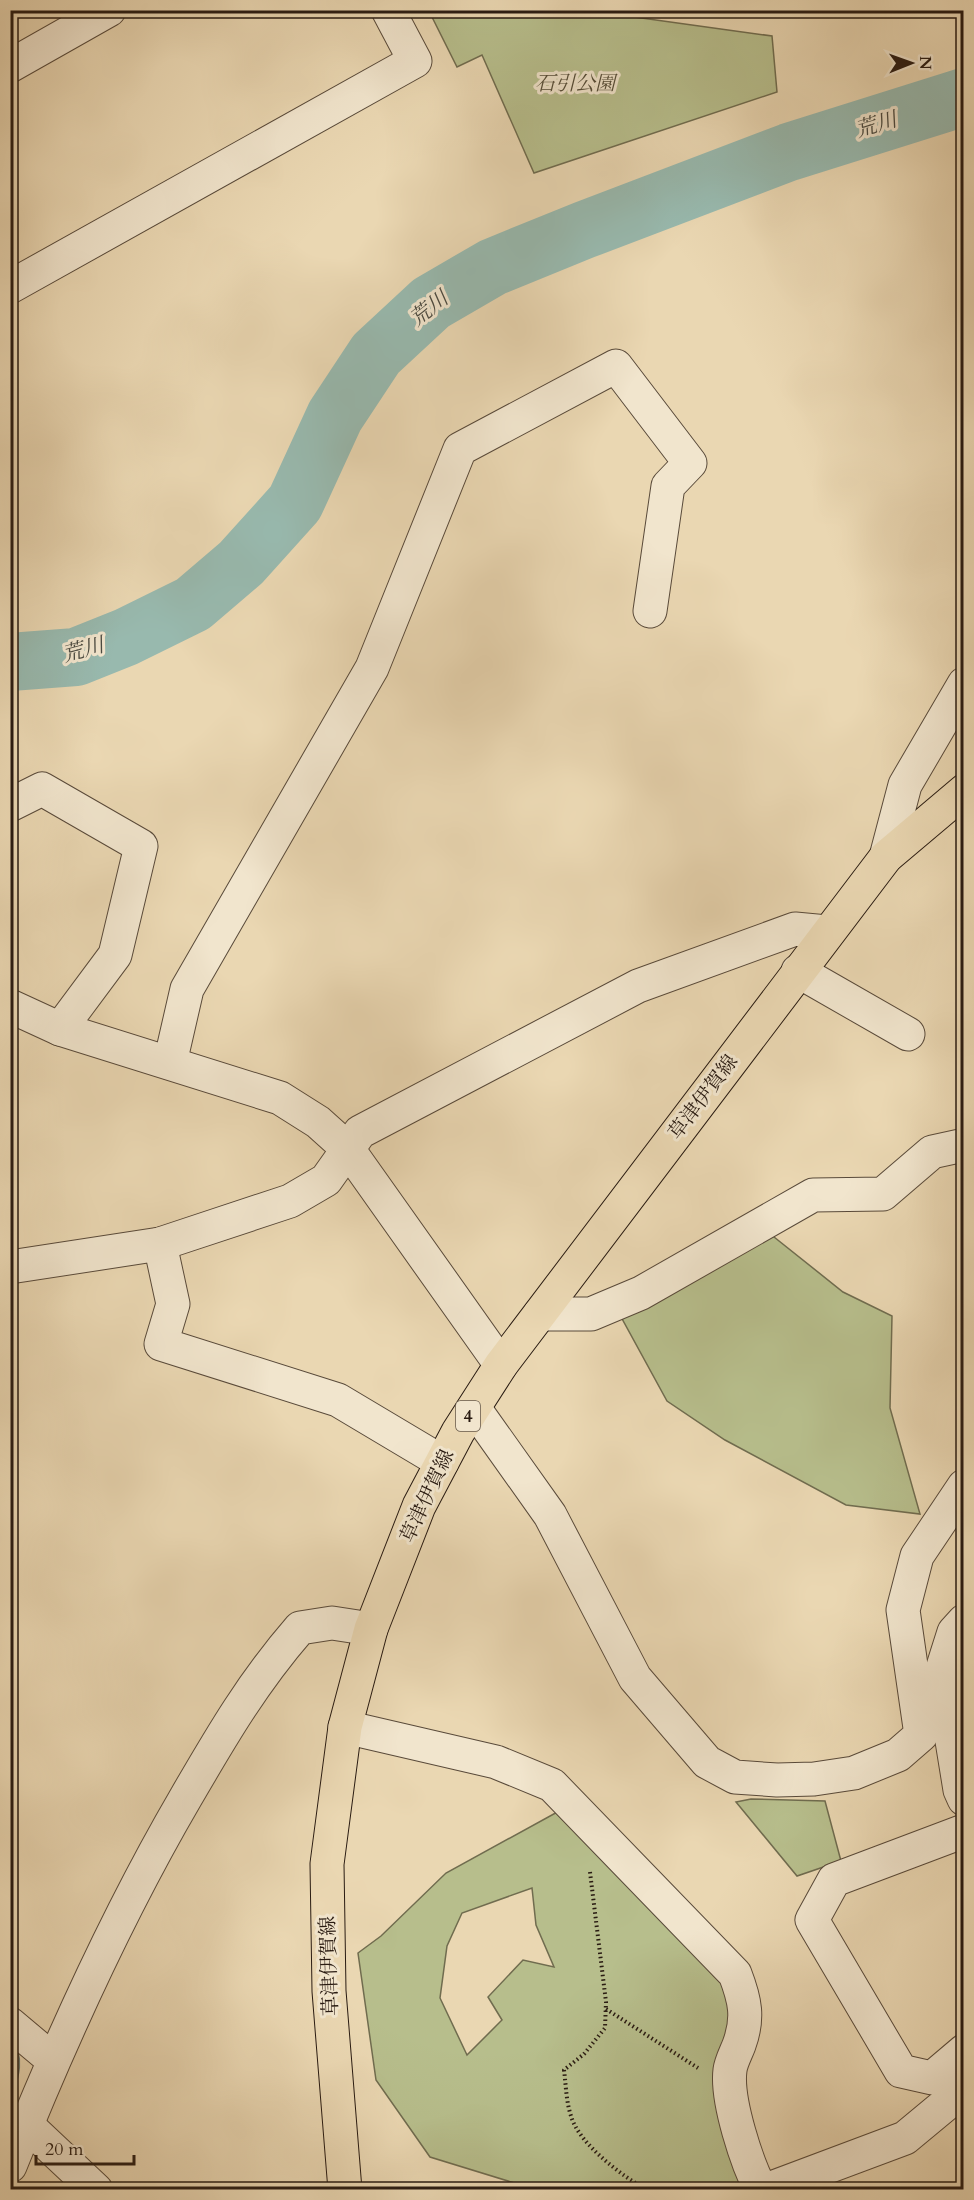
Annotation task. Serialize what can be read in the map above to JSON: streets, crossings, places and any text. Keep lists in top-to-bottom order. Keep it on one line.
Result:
{"streets":{"main road":["草津伊賀線","4"]},"water":["荒川"],"parks":["石引公園"],"scale_bar":"20 m","north":"right"}
